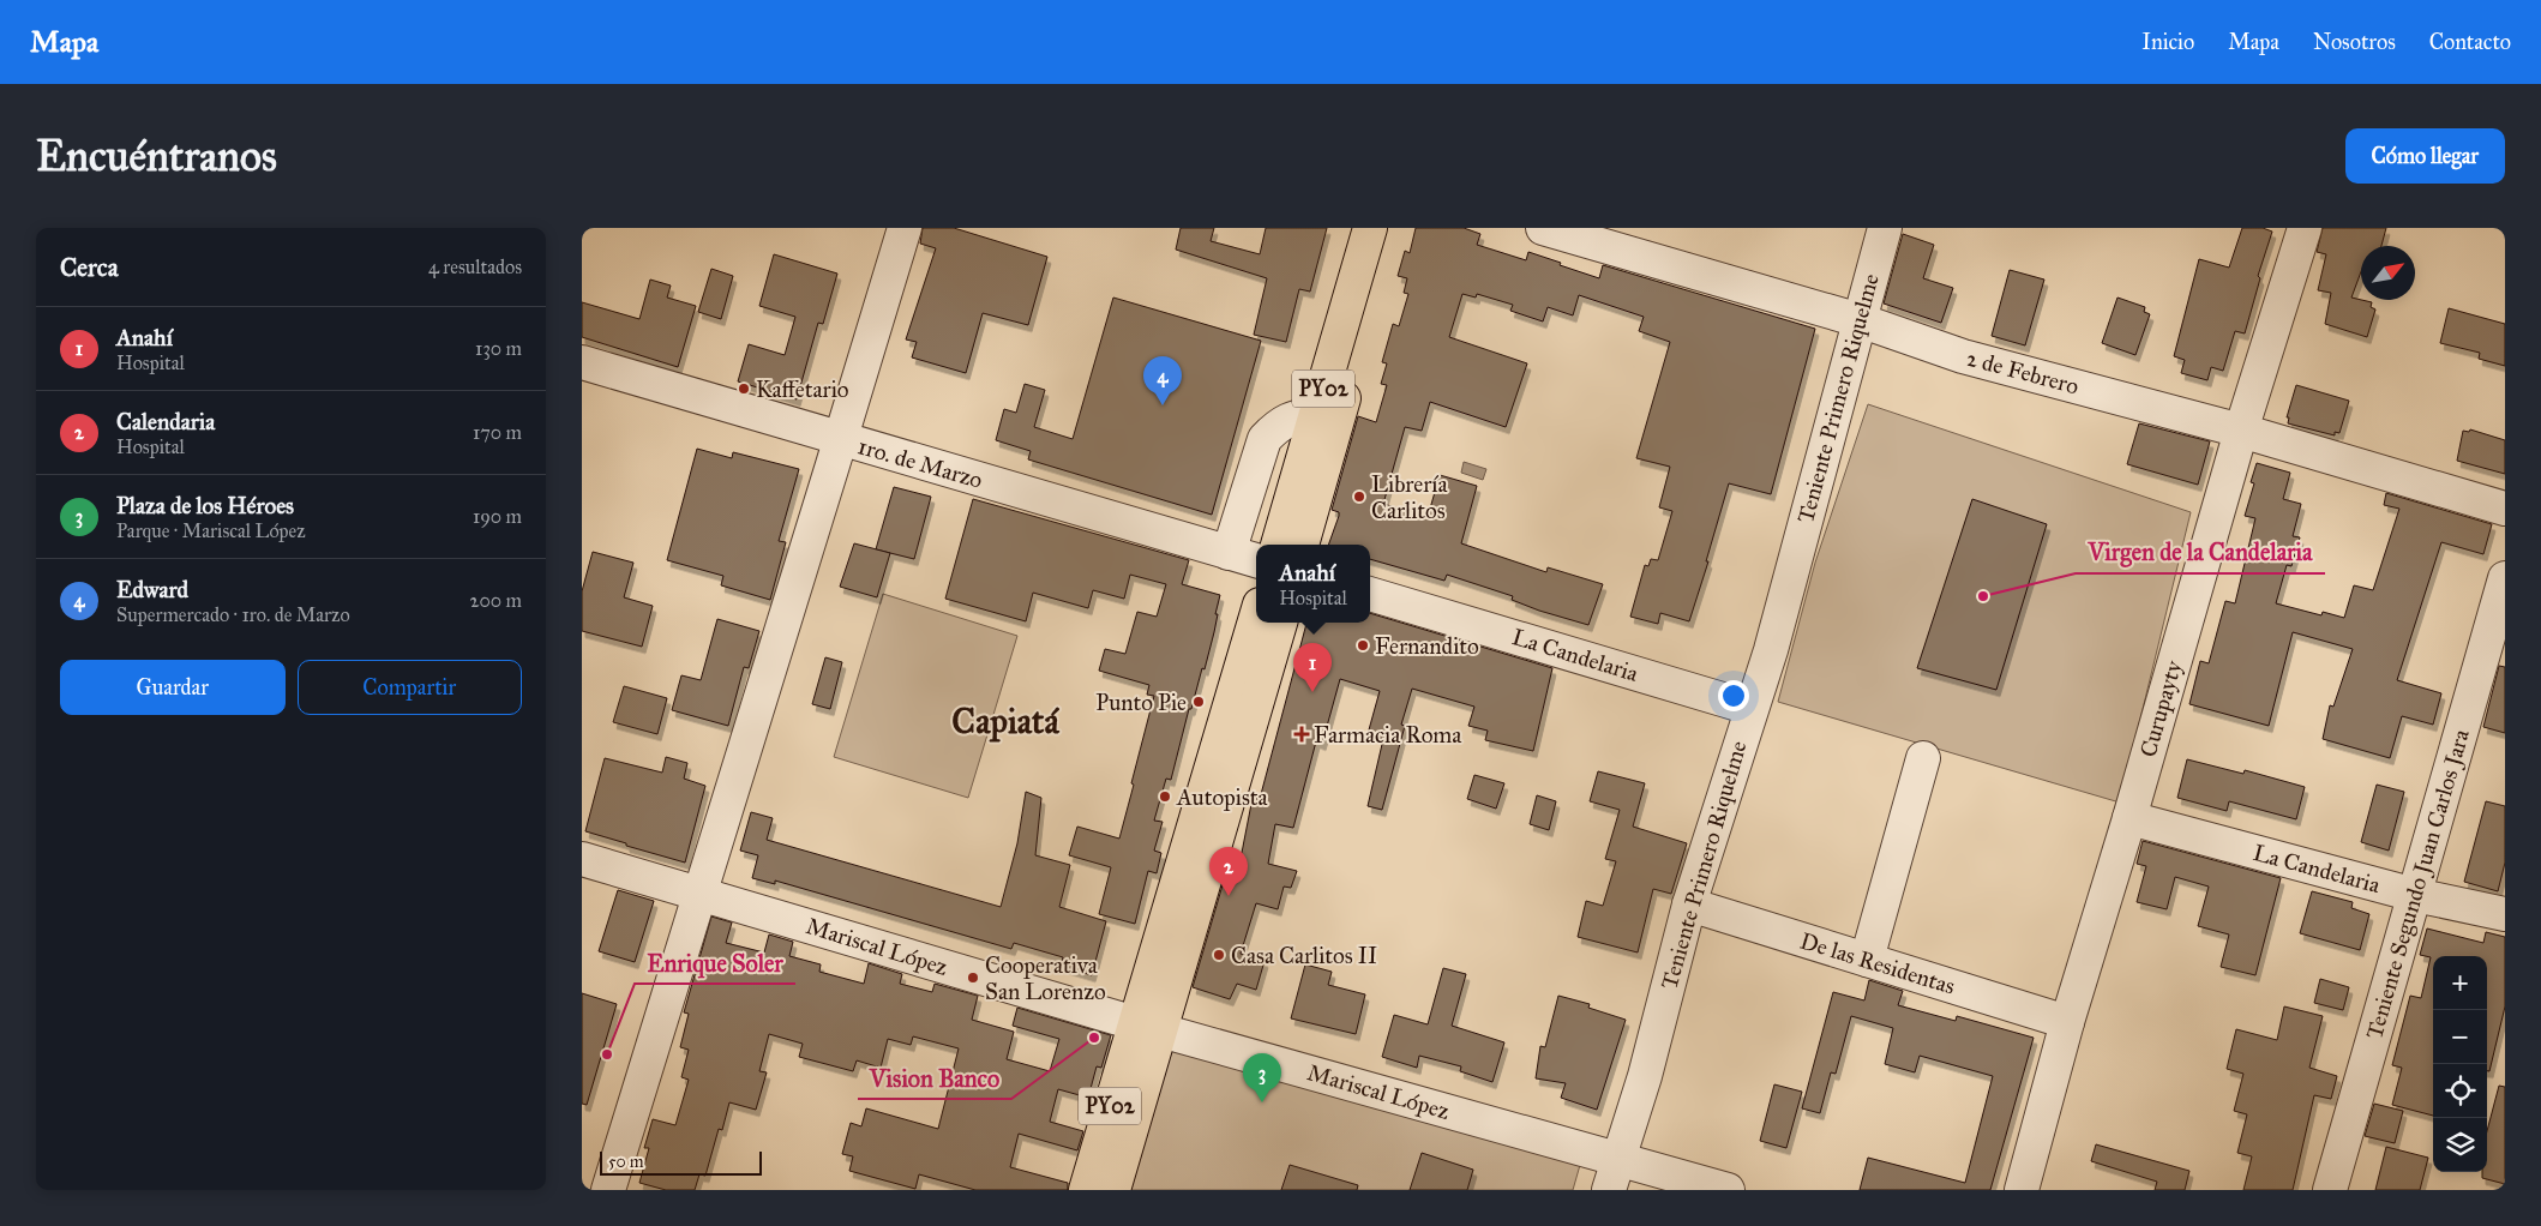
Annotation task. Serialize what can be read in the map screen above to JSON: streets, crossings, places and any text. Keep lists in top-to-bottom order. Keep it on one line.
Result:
{"streets":{"highway":["PY02"],"street":["2 de Febrero","Teniente Primero Riquelme","1ro. de Marzo","La Candelaria","Curupayty","Teniente Segundo Juan Carlos Jara","Mariscal López","De las Residentas"]},"crossings":[["2 de Febrero","Teniente Primero Riquelme"],["2 de Febrero","Curupayty"],["PY02","Mariscal López"],["Teniente Primero Riquelme","La Candelaria"],["Teniente Primero Riquelme","Mariscal López"],["Teniente Primero Riquelme","De las Residentas"],["La Candelaria","Curupayty"],["La Candelaria","Teniente Segundo Juan Carlos Jara"],["Curupayty","De las Residentas"]],"districts":["Capiatá"],"places":{"other":["Kaffetario","Librería Carlitos","Virgen de la Candelaria","Fernandito","Punto Pie","Autopista","Casa Carlitos II","Cooperativa San Lorenzo","Vision Banco","Enrique Soler"],"health":["Farmacia Roma"]},"scale_bar":"50 m","north":"top right","page":{"header":"Mapa","nav":["Inicio","Mapa","Nosotros","Contacto"],"buttons":["Cómo llegar",["Guardar","Compartir"]],"title":"Encuéntranos","heading":["Cerca","4 resultados"],"list":[{"mark":"1","name":"Anahí","note":"Hospital","value":"130 m"},{"mark":"2","name":"Calendaria","note":"Hospital","value":"170 m"},{"mark":"3","name":"Plaza de los Héroes","note":"Parque · Mariscal López","value":"190 m"},{"mark":"4","name":"Edward","note":"Supermercado · 1ro. de Marzo","value":"200 m"}],"pins":["4","1","2","3"],"popup":["Anahí","Hospital"],"map_buttons":["+","−"],"scale":"50 m"}}
